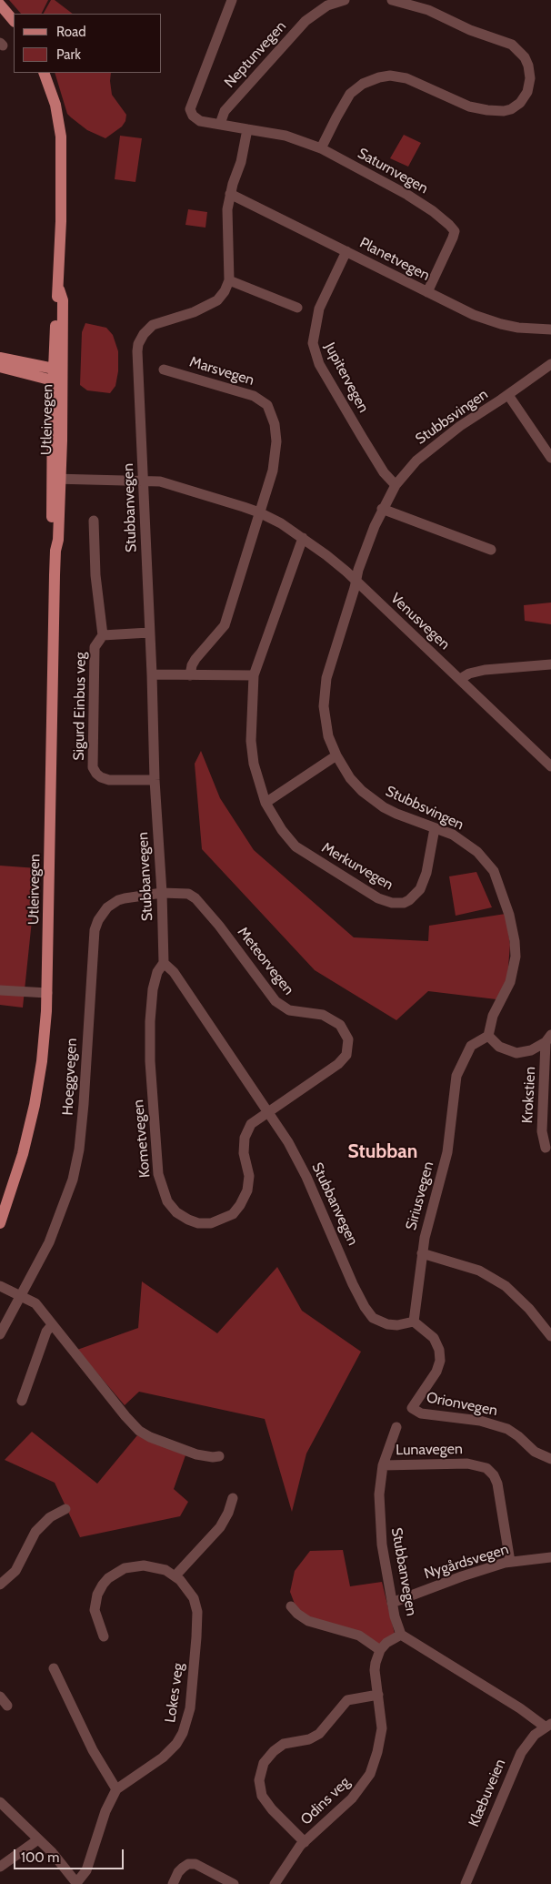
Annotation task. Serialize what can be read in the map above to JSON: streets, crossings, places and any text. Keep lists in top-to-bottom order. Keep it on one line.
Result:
{"streets":{"main road":["Utleirvegen"],"street":["Neptunvegen","Saturnvegen","Planetvegen","Marsvegen","Jupitervegen","Stubbsvingen","Stubbanvegen","Venusvegen","Sigurd Einbus veg","Merkurvegen","Meteorvegen","Hoeggvegen","Krokstien","Kometvegen","Siriusvegen","Orionvegen","Lunavegen","Nygårdsvegen","Lokes veg","Klæbuveien","Odins veg"]},"crossings":[["Saturnvegen","Planetvegen"],["Planetvegen","Jupitervegen"],["Marsvegen","Venusvegen"],["Jupitervegen","Stubbsvingen"],["Stubbsvingen","Venusvegen"],["Stubbsvingen","Merkurvegen"],["Stubbsvingen","Krokstien"],["Stubbsvingen","Siriusvegen"],["Utleirvegen","Venusvegen"],["Stubbanvegen","Venusvegen"],["Stubbanvegen","Sigurd Einbus veg"],["Stubbanvegen","Meteorvegen"],["Stubbanvegen","Hoeggvegen"],["Stubbanvegen","Kometvegen"],["Stubbanvegen","Siriusvegen"],["Stubbanvegen","Orionvegen"],["Stubbanvegen","Lunavegen"],["Stubbanvegen","Nygårdsvegen"],["Stubbanvegen","Klæbuveien"],["Venusvegen","Merkurvegen"],["Meteorvegen","Hoeggvegen"],["Meteorvegen","Kometvegen"],["Krokstien","Siriusvegen"],["Siriusvegen","Orionvegen"],["Lunavegen","Nygårdsvegen"]],"districts":["Stubban"],"legend":["Road","Park"],"scale_bar":"100 m"}
